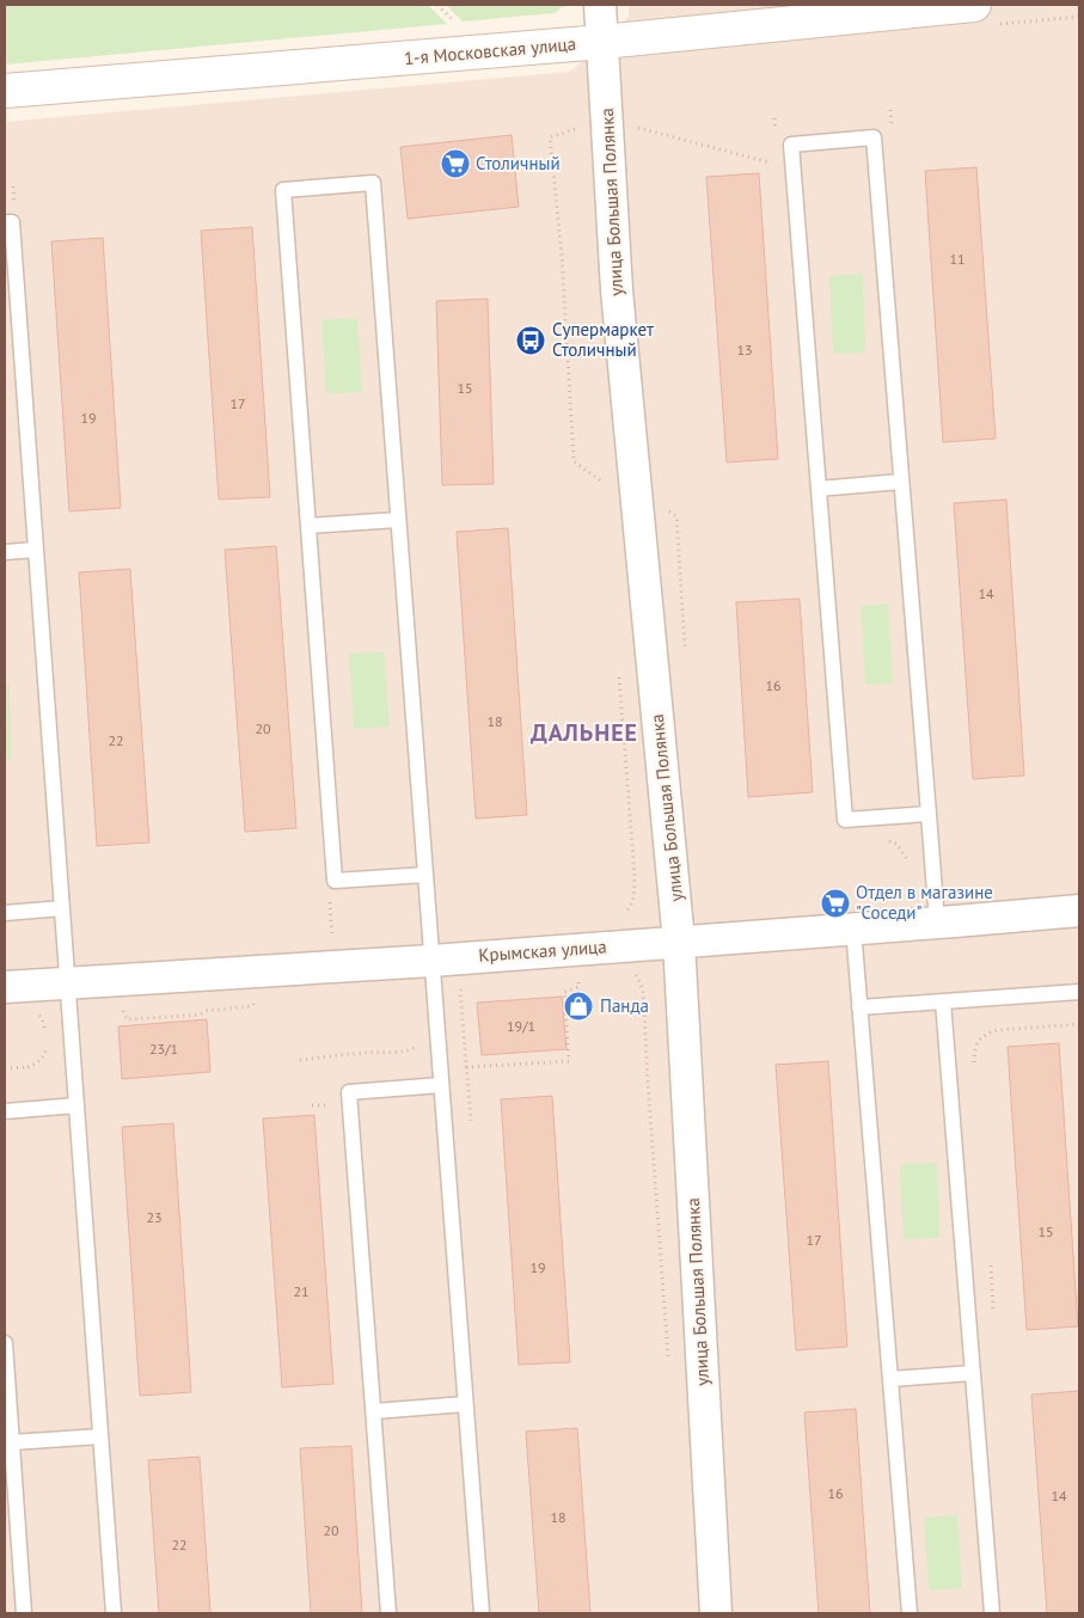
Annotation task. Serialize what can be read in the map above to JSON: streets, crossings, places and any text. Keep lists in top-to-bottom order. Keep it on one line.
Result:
{"streets":{"street":["1-я Московская улица","улица Большая Полянка","Крымская улица"]},"crossings":[["1-я Московская улица","улица Большая Полянка"],["улица Большая Полянка","Крымская улица"]],"districts":["ДАЛЬНЕЕ"],"places":{"supermarket":["Столичный","Отдел в магазине \"Соседи\""],"bus stop":["Супермаркет Столичный"],"shop":["Панда"]},"house_numbers":["11","13","15","17","19","14","16","18","20","22","19/1","23/1","23","15","17","19","21","16","14","18","20","22"]}
